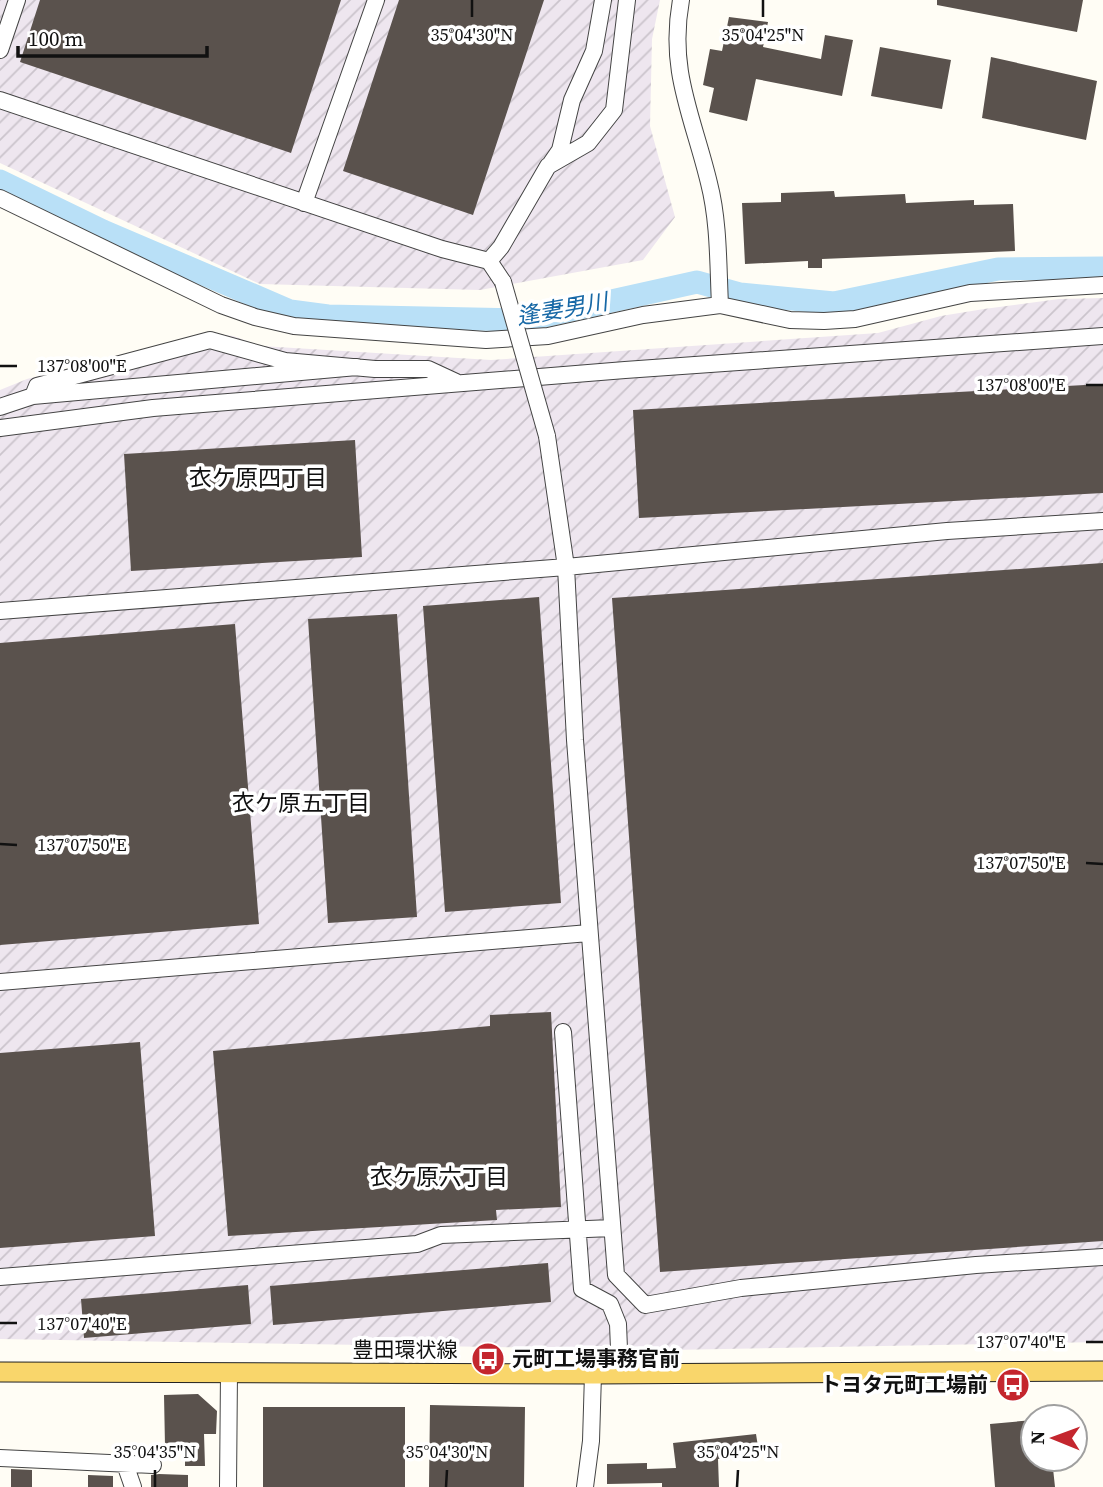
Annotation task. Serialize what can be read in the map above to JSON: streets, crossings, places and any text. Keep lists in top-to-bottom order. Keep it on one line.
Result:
{"streets":{"main road":["豊田環状線"]},"districts":["衣ケ原四丁目","衣ケ原五丁目","衣ケ原六丁目"],"water":["逢妻男川"],"places":{"bus stop":["元町工場事務官前","トヨタ元町工場前"]},"scale_bar":"100 m","north":"left","coordinates":["35°04'30\"N","35°04'25\"N","137°08'00\"E","137°07'50\"E","137°07'40\"E","35°04'35\"N"]}
